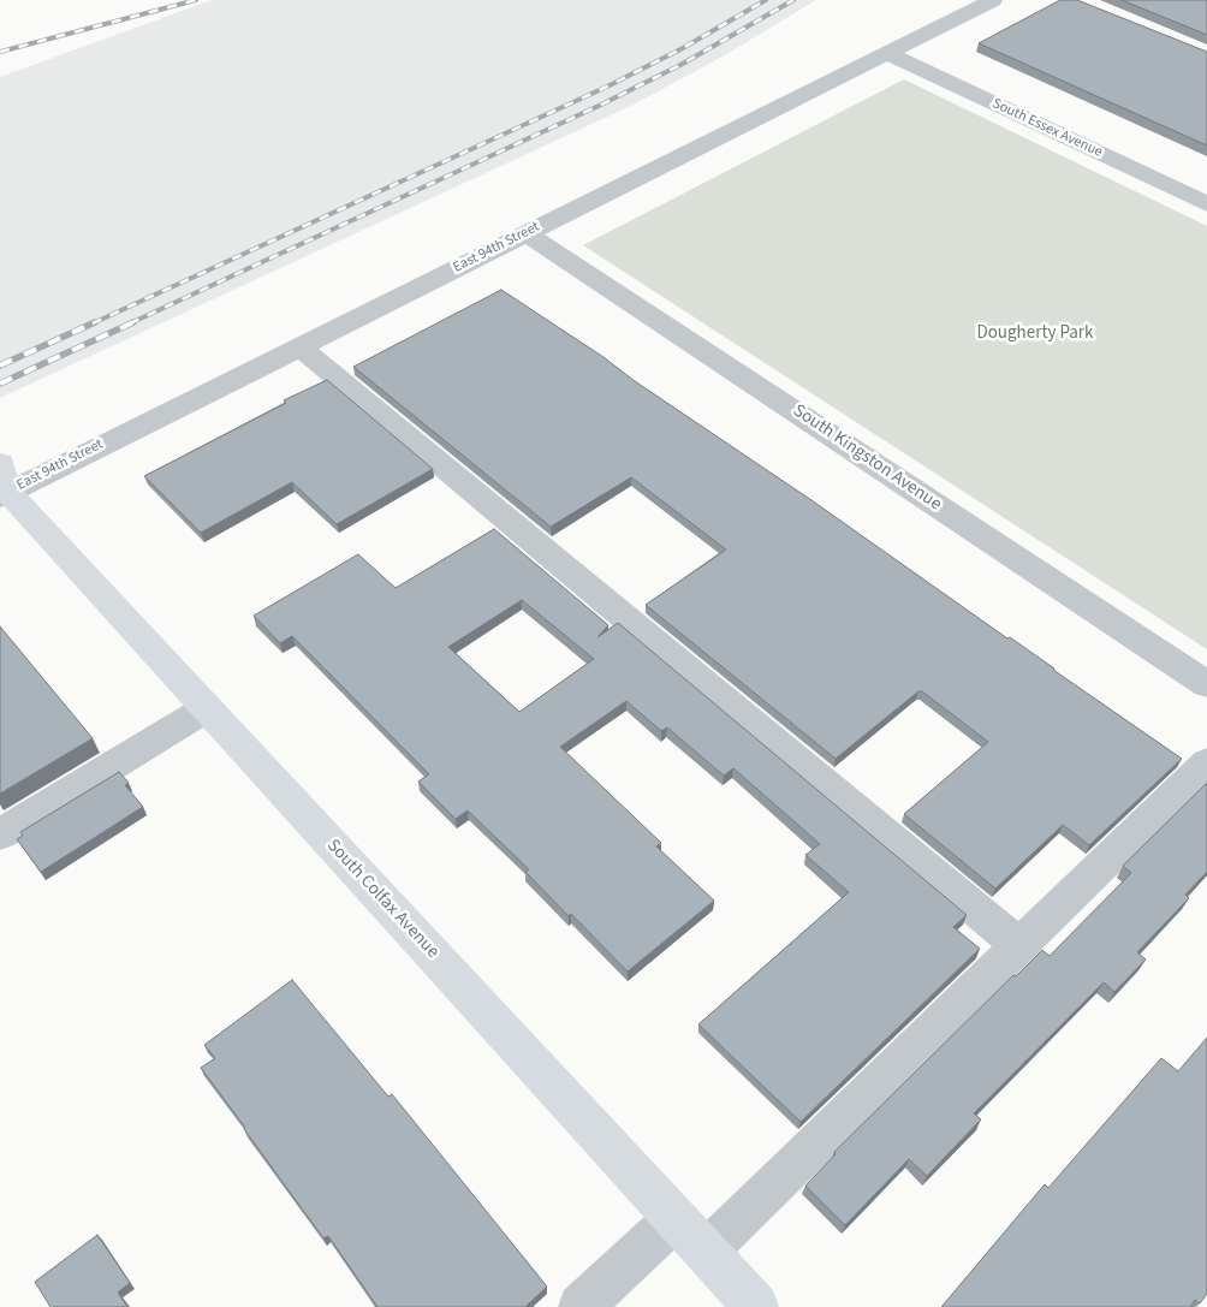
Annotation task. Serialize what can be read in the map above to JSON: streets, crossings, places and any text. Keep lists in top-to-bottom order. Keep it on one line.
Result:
{"streets":{"main road":["South Colfax Avenue"],"street":["South Essex Avenue","East 94th Street","South Kingston Avenue"]},"crossings":[["South Essex Avenue","East 94th Street"],["East 94th Street","South Kingston Avenue"],["East 94th Street","South Colfax Avenue"]],"parks":["Dougherty Park"]}
